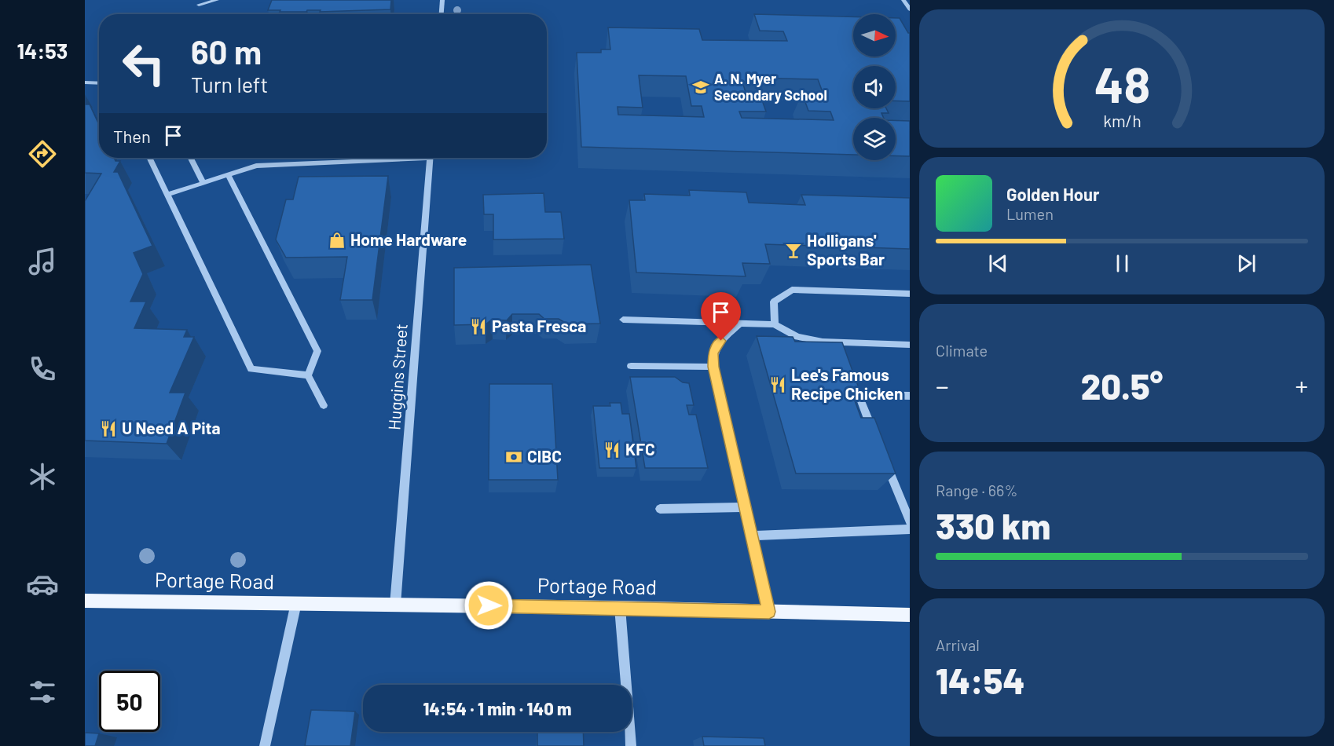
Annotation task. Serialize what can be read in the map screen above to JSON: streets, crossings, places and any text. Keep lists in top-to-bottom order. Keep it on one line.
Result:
{"streets":{"main road":["Portage Road"],"street":["Huggins Street"]},"crossings":[["Huggins Street","Portage Road"]],"places":{"school or university":["A. N. Myer Secondary School"],"shop":["Home Hardware"],"bar":["Holligans' Sports Bar"],"restaurant":["Pasta Fresca","Lee's Famous Recipe Chicken","U Need A Pita","KFC"],"bank":["CIBC"]},"north":"right","page":{"tabs":"14:53","turn":["60 m","Turn left"],"then":"Then","song":["Golden Hour","Lumen"],"tile":["Climate",["Range · 66%","330 km"],["Arrival","14:54"]],"heat":["−","20.5°","+"],"limit":"50","trip":"14:54 · 1 min · 140 m","gauge":["48","km/h"]}}
